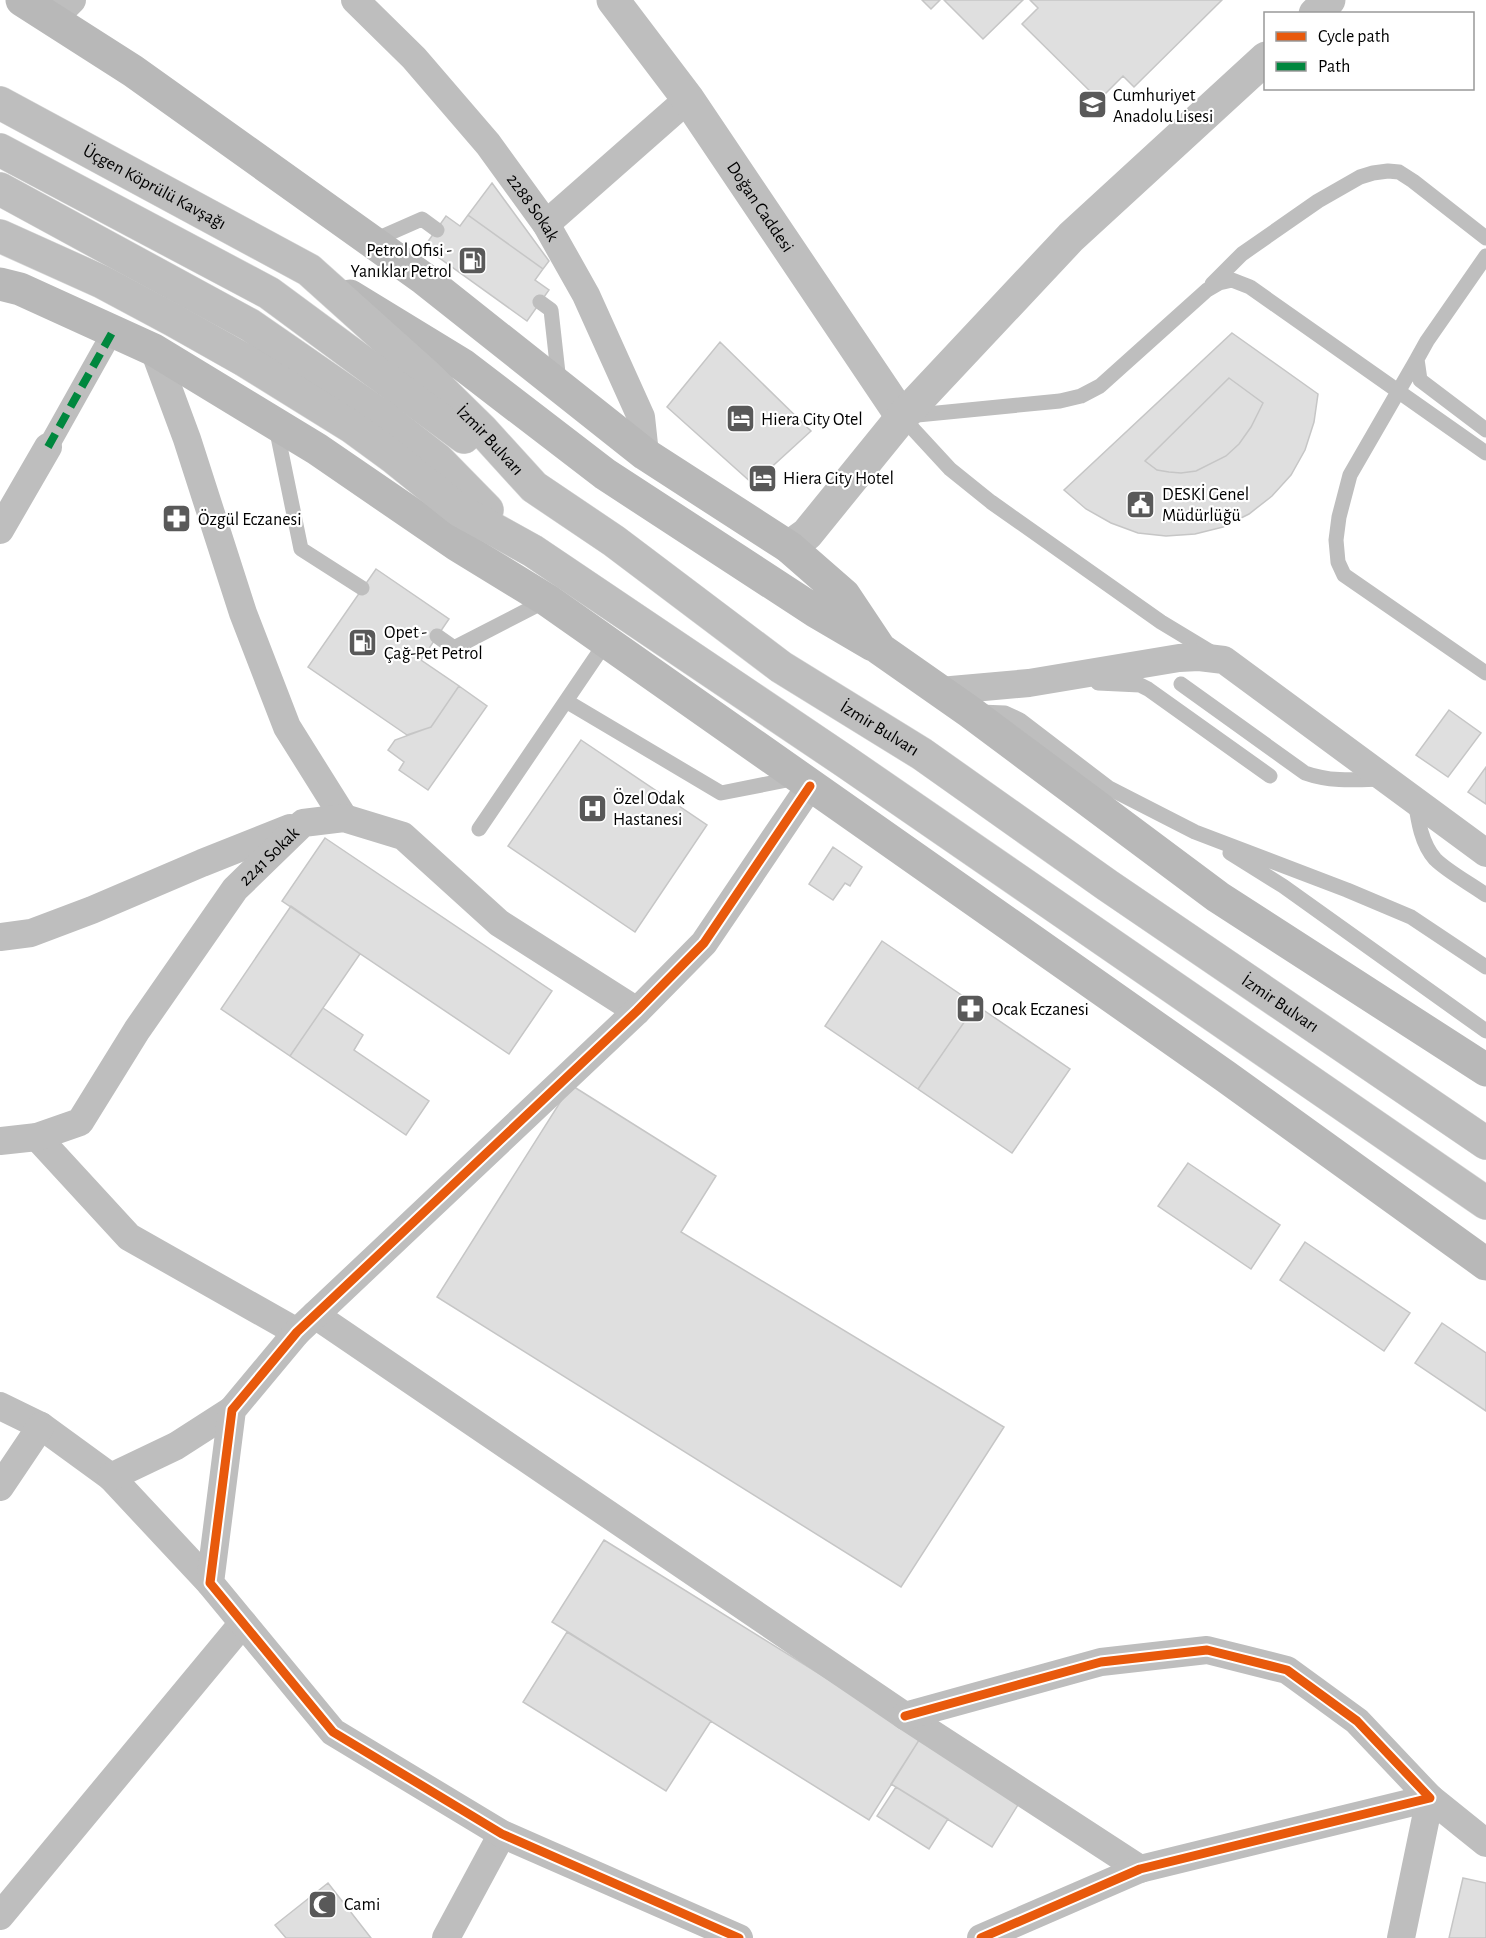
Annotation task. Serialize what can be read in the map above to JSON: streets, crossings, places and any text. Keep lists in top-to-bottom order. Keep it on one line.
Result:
{"streets":{"main road":["Üçgen Köprülü Kavşağı","Doğan Caddesi","İzmir Bulvarı"],"street":["2288 Sokak","2241 Sokak"]},"crossings":[["Üçgen Köprülü Kavşağı","İzmir Bulvarı"]],"places":{"school or university":["Cumhuriyet Anadolu Lisesi"],"fuel station":["Petrol Ofisi - Yanıklar Petrol","Opet - Çağ-Pet Petrol"],"hotel":["Hiera City Otel","Hiera City Hotel"],"public building":["DESKİ Genel Müdürlüğü"],"pharmacy":["Özgül Eczanesi","Ocak Eczanesi"],"hospital":["Özel Odak Hastanesi"],"mosque":["Cami"]},"legend":["Cycle path","Path"]}
